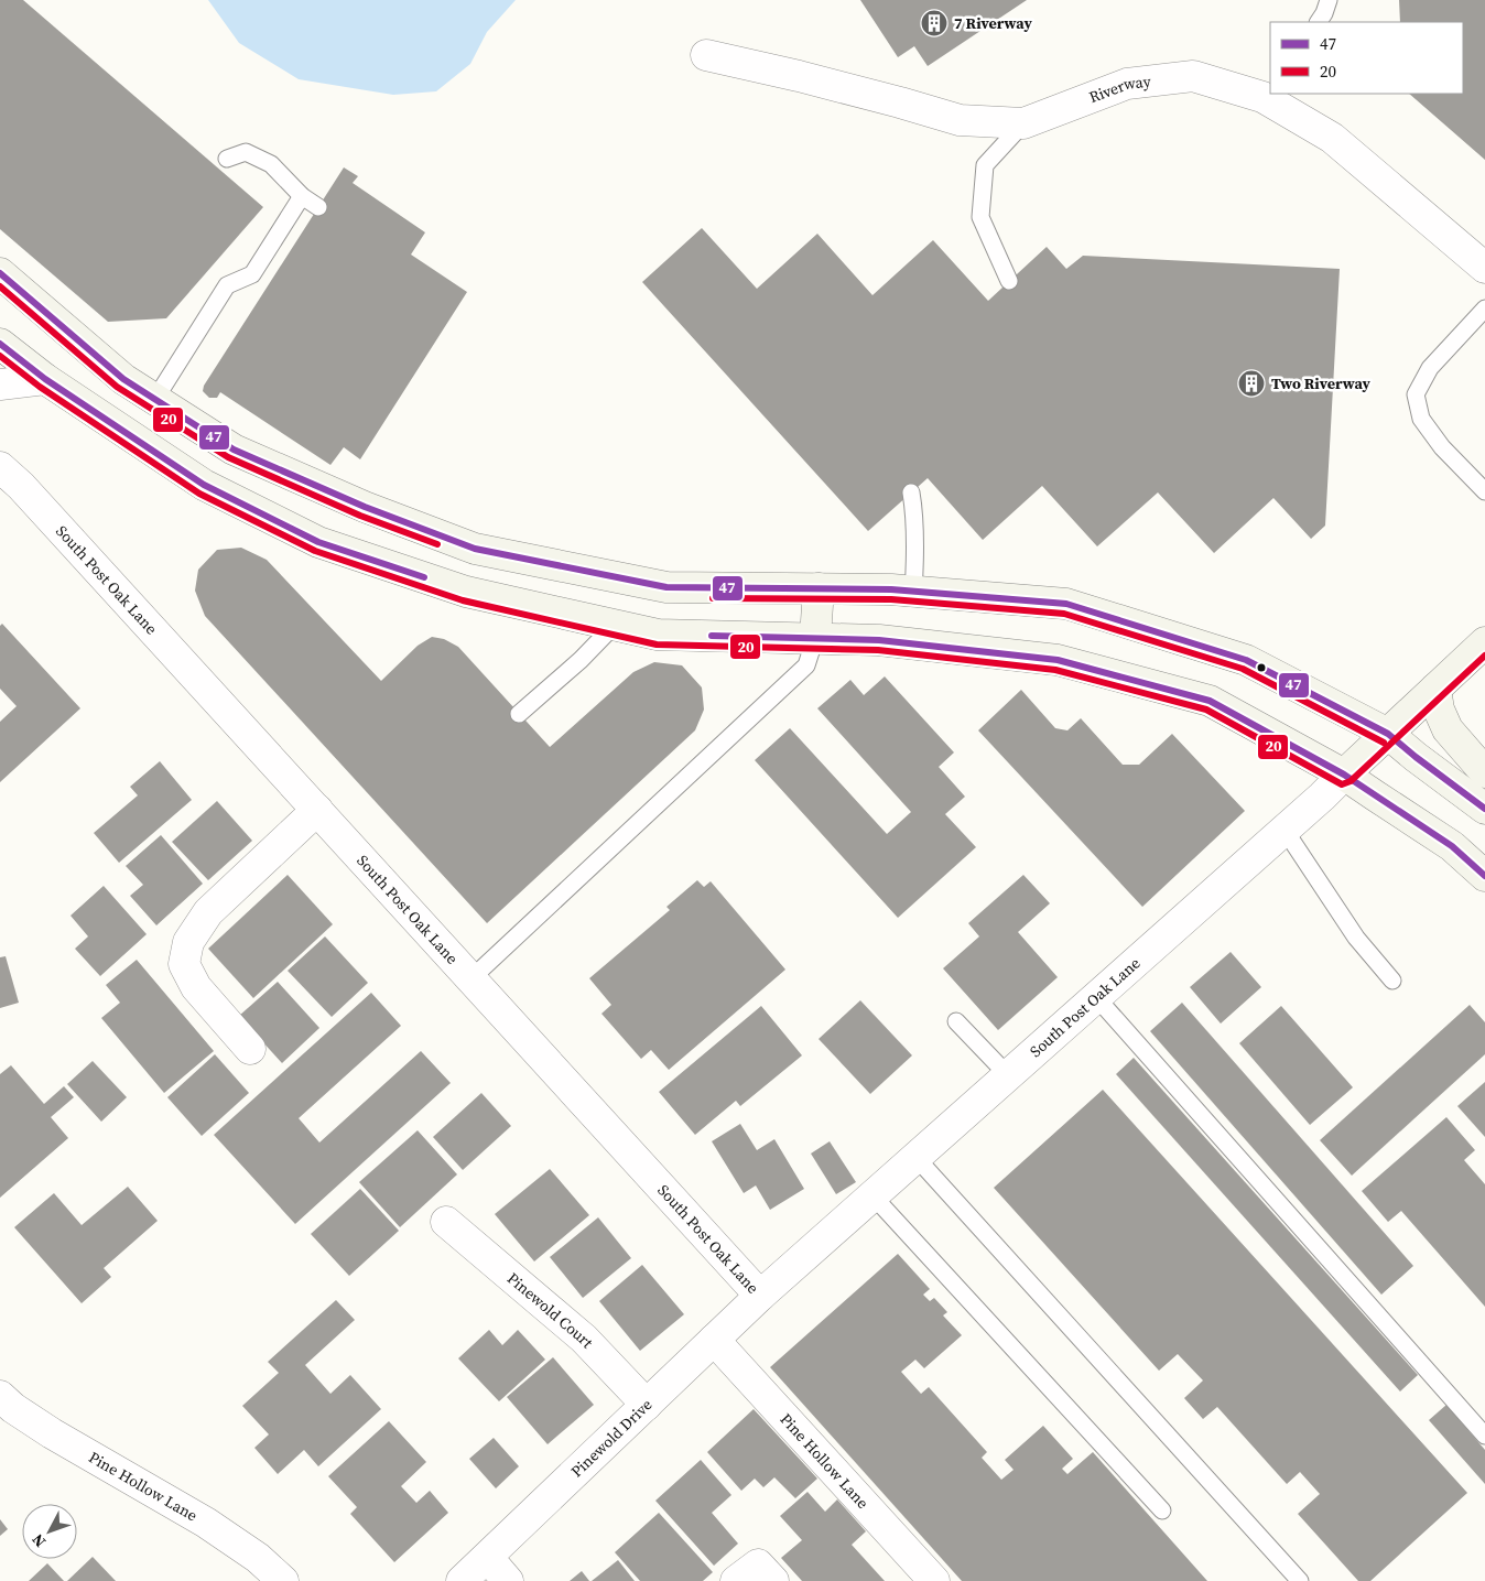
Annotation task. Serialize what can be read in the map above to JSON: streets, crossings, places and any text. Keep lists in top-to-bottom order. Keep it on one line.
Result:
{"streets":{"main road":["South Post Oak Lane"],"street":["Riverway","Pinewold Court","Pinewold Drive","Pine Hollow Lane"]},"crossings":[["South Post Oak Lane","Pinewold Drive"],["Pinewold Court","Pinewold Drive"],["Pinewold Drive","Pine Hollow Lane"]],"places":{"building":["7 Riverway","Two Riverway"]},"lines":["transit line 47","transit line 20"],"legend":["47","20"],"north":"bottom left"}
